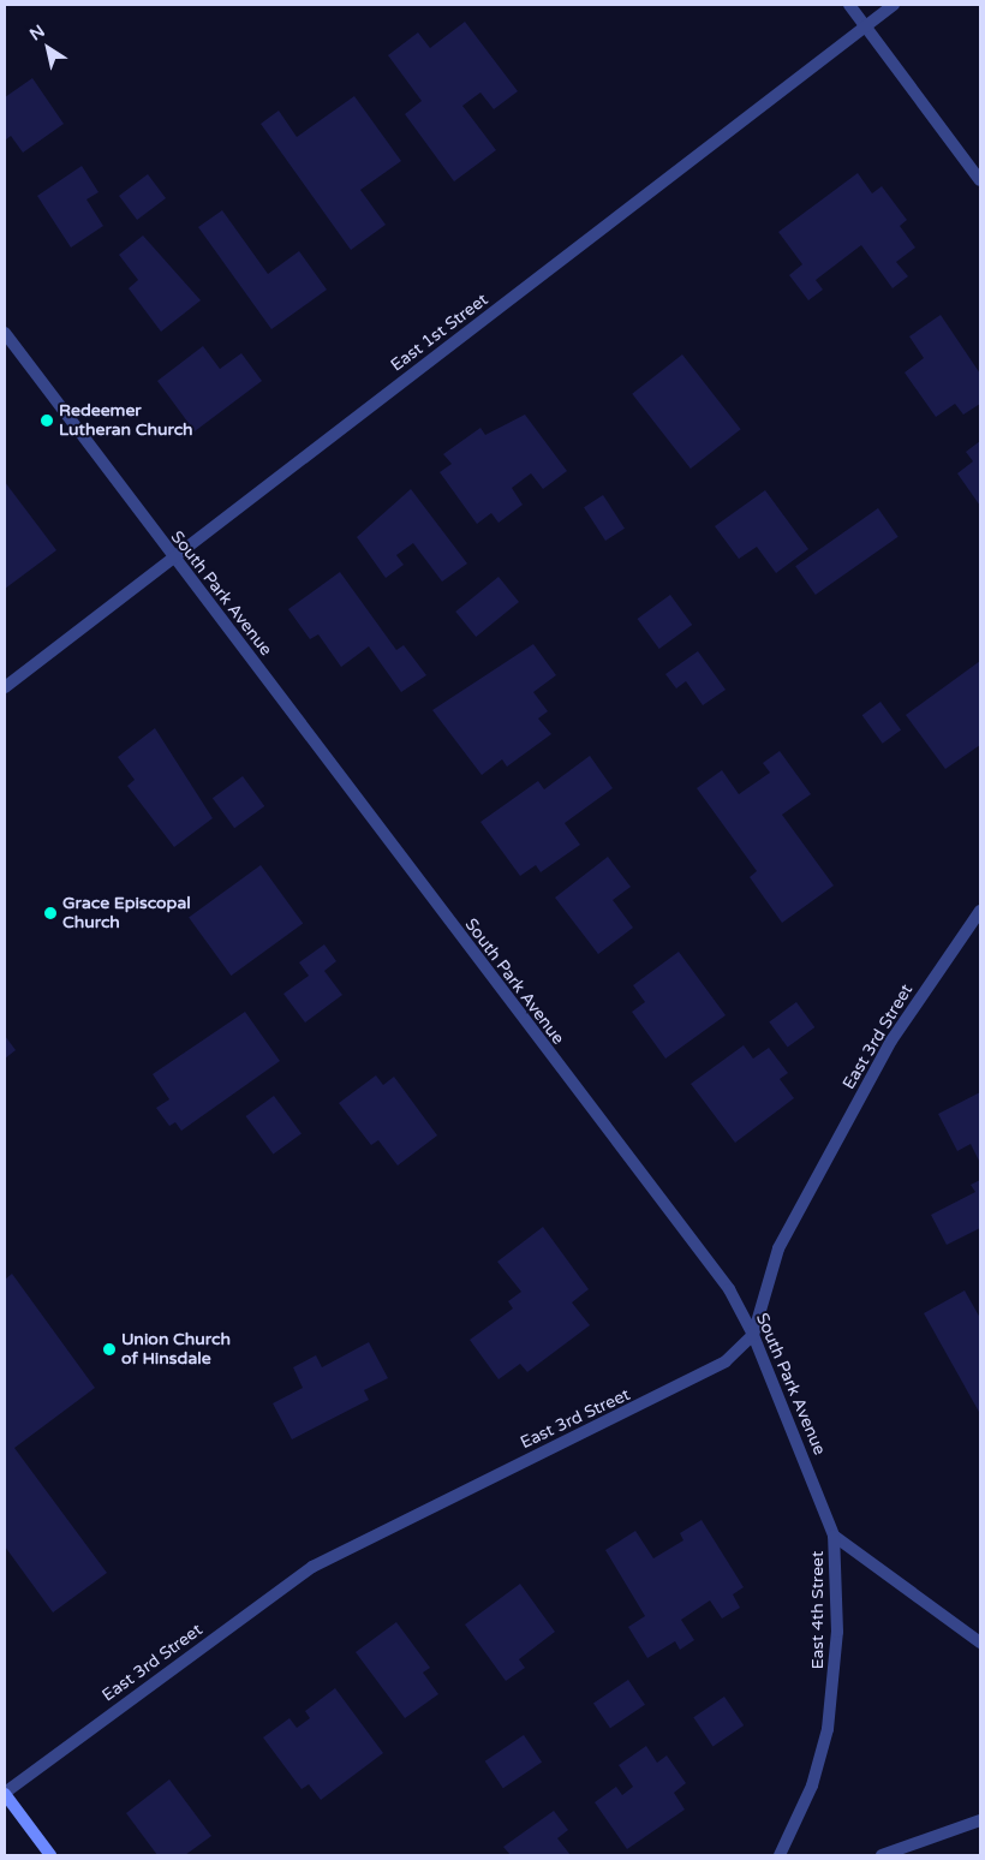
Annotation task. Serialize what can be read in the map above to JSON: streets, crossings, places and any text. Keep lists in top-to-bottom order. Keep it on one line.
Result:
{"streets":{"street":["East 1st Street","South Park Avenue","East 3rd Street","East 4th Street"]},"crossings":[["East 1st Street","South Park Avenue"],["South Park Avenue","East 3rd Street"],["South Park Avenue","East 4th Street"]],"places":["Redeemer Lutheran Church","Grace Episcopal Church","Union Church of Hinsdale"],"north":"top left"}
